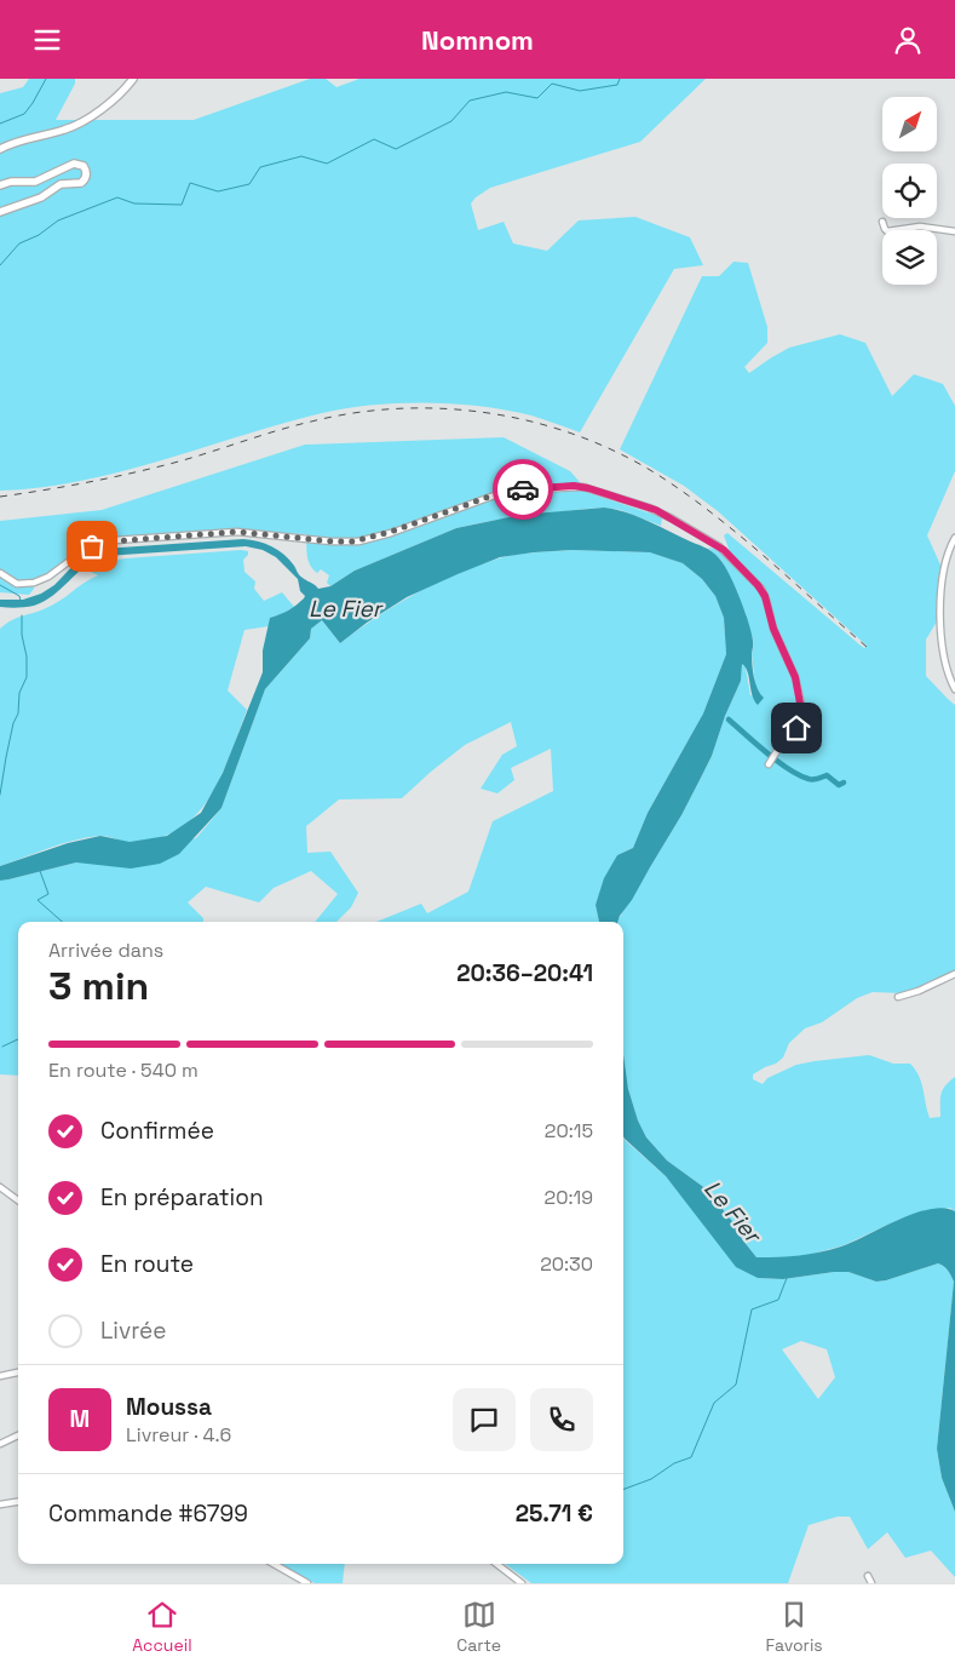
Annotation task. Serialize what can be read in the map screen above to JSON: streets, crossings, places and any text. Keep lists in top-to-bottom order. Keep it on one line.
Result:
{"water":["Le Fier"],"north":"top right","page":{"header":"Nomnom","heading":["3 min","Arrivée dans","20:36–20:41"],"panel":["Moussa","Livreur · 4.6","Commande #6799","25.71 €"],"bar":"En route · 540 m","list":[["Confirmée","20:15"],["En préparation","20:19"],["En route","20:30"],"Livrée"],"round":"M","tabs":["Accueil","Carte","Favoris"]}}
